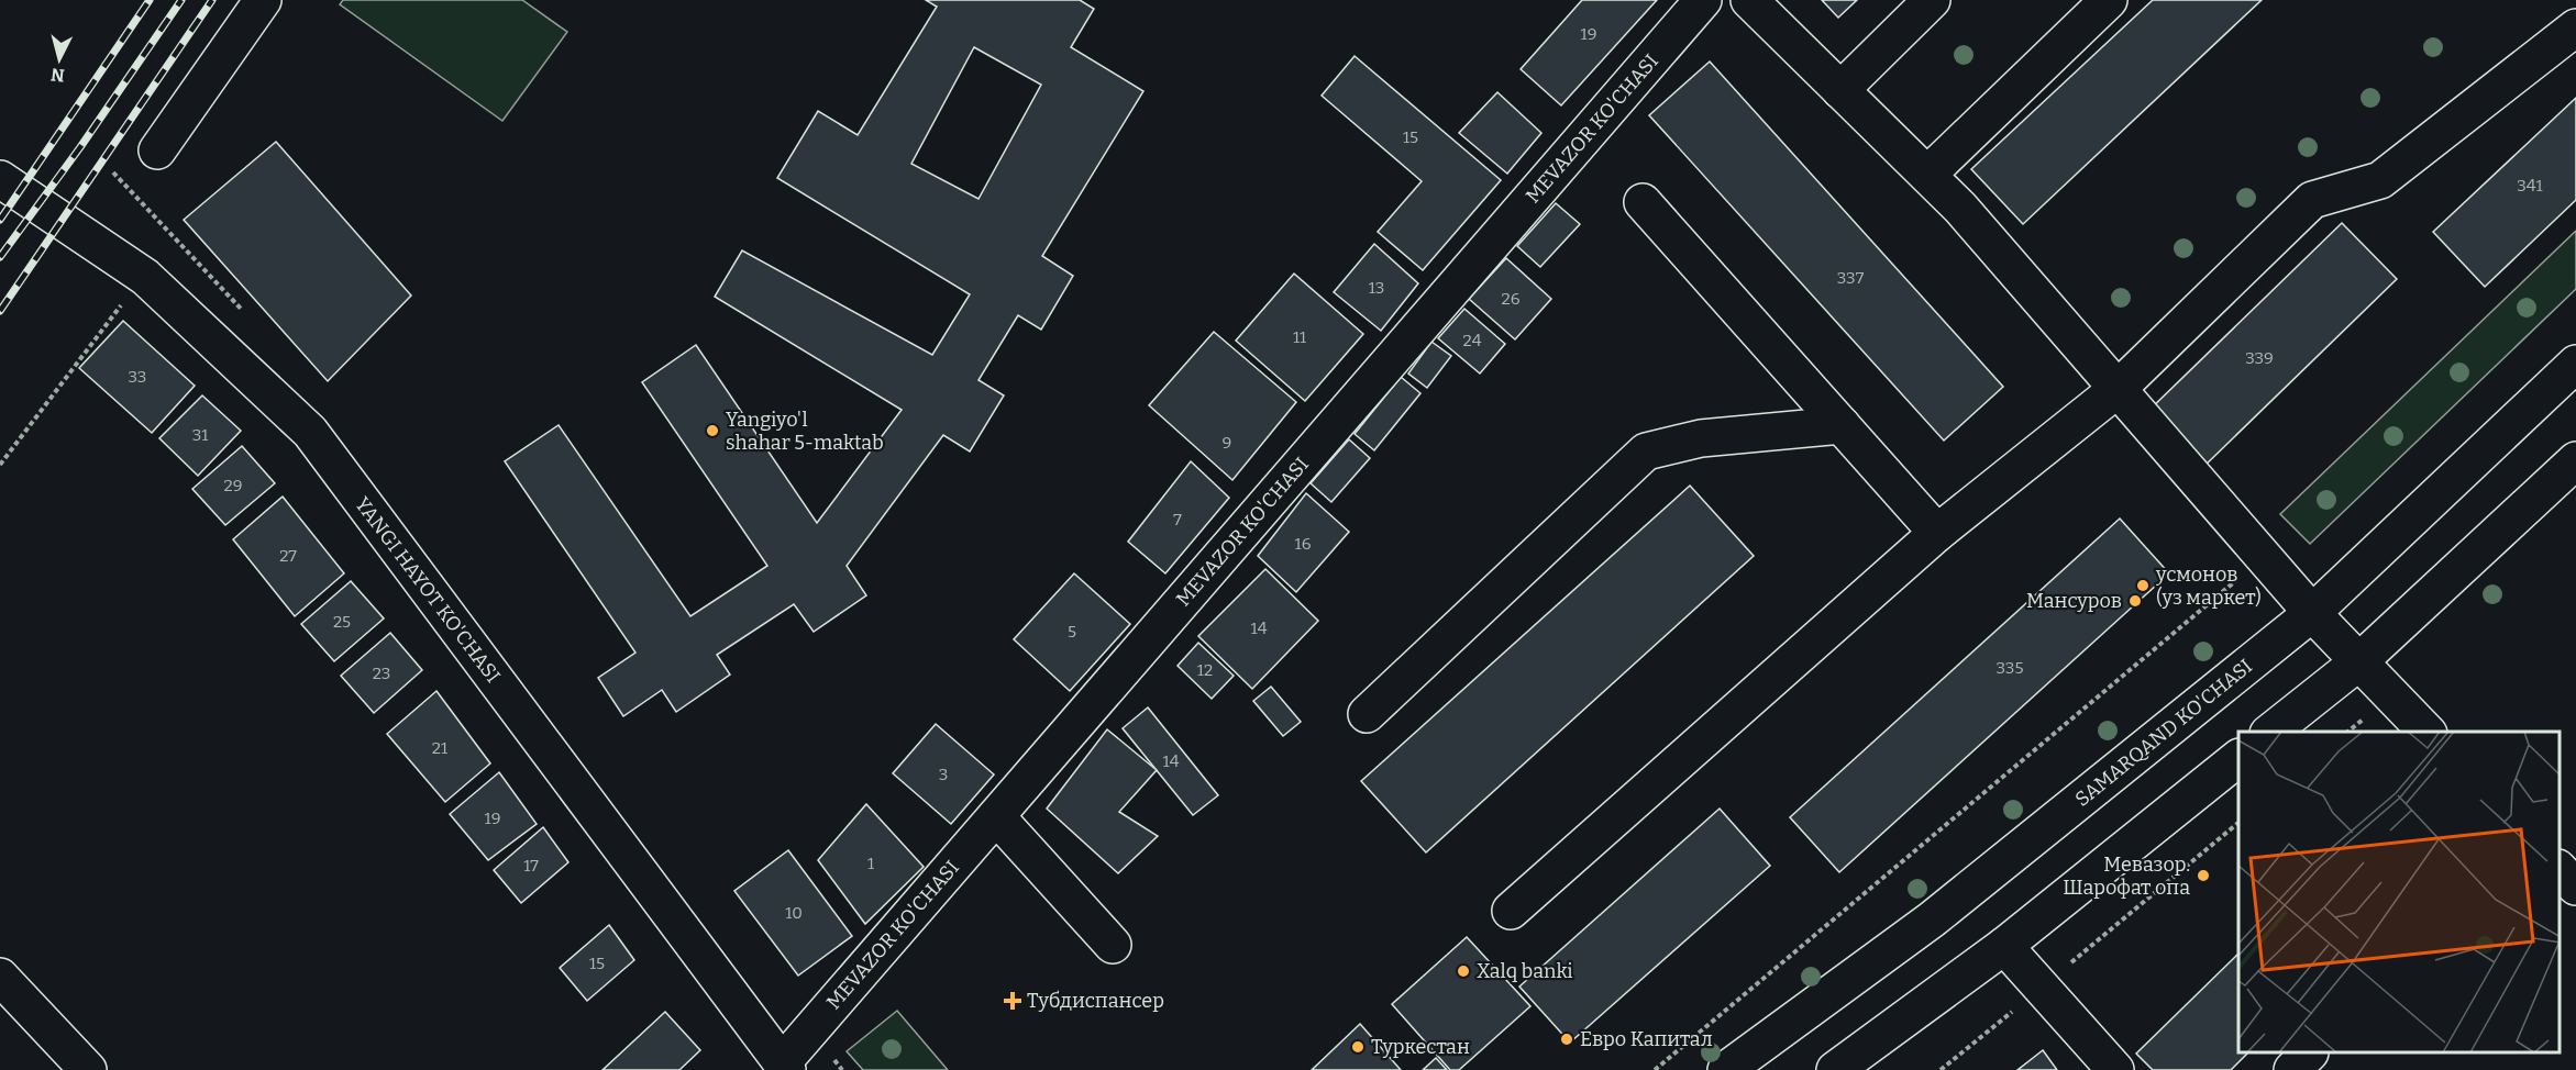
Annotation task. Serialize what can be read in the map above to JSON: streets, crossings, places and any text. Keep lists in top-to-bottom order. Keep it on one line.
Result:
{"streets":{"street":["MEVAZOR KO'CHASI","YANGI HAYOT KO'CHASI","SAMARQAND KO'CHASI"]},"crossings":[["MEVAZOR KO'CHASI","YANGI HAYOT KO'CHASI"]],"places":{"other":["Yangiyo'l shahar 5-maktab","усмонов (уз маркет)","Мансуров","Мевазор. Шарофат опа","Xalq banki","Евро Капитал","Туркестан"],"health":["Тубдиспансер"]},"house_numbers":["19","15","341","337","13","26","11","24","339","33","31","9","29","7","16","27","25","14","5","335","12","23","21","14","3","19","1","17","10","15"],"north":"bottom"}
